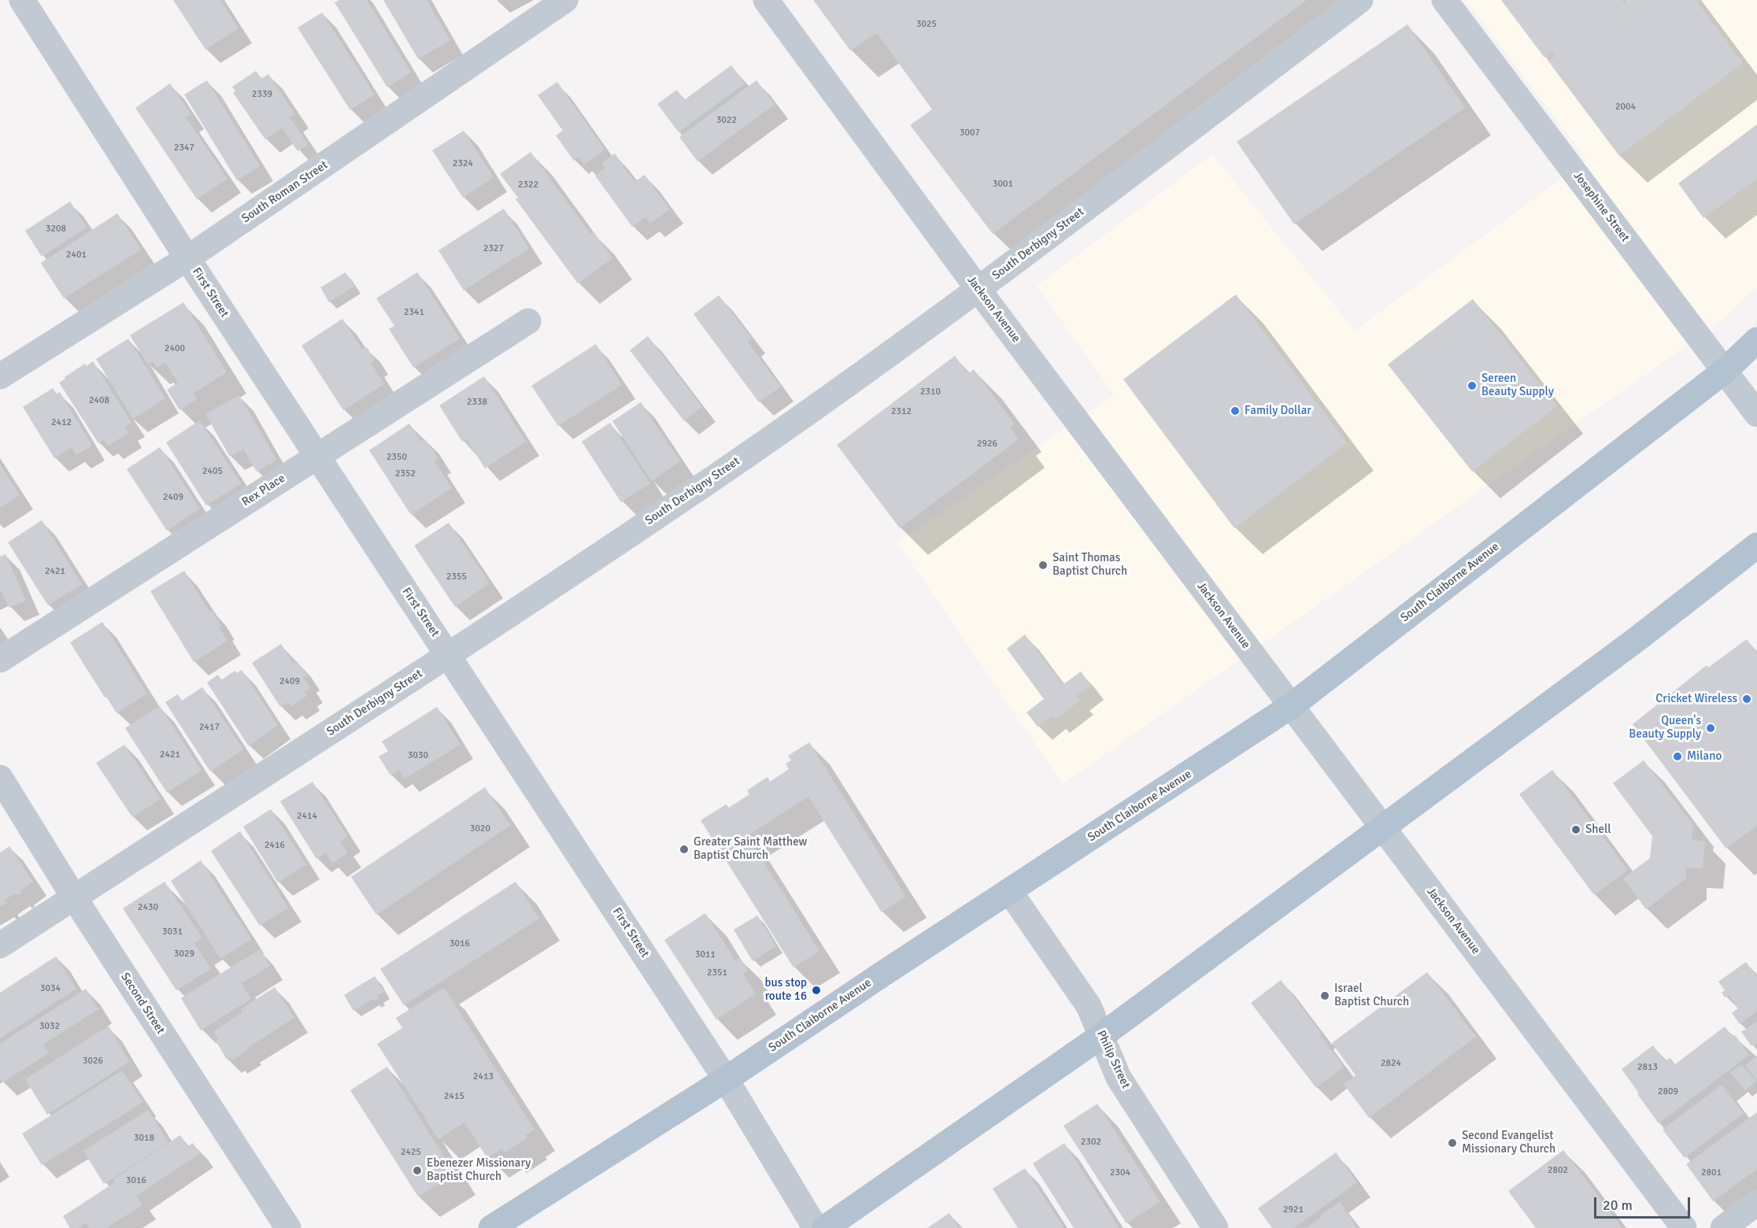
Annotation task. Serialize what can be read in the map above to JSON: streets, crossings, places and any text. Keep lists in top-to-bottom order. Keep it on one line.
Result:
{"streets":{"main road":["South Claiborne Avenue"],"street":["South Roman Street","Josephine Street","South Derbigny Street","First Street","Jackson Avenue","Rex Place","Second Street","Philip Street"]},"crossings":[["South Roman Street","First Street"],["Josephine Street","South Claiborne Avenue"],["South Derbigny Street","First Street"],["South Derbigny Street","Jackson Avenue"],["South Derbigny Street","Second Street"],["First Street","Rex Place"],["First Street","South Claiborne Avenue"],["Jackson Avenue","South Claiborne Avenue"],["South Claiborne Avenue","Philip Street"]],"places":["Sereen Beauty Supply","Family Dollar","Saint Thomas Baptist Church","Cricket Wireless","Queen's Beauty Supply","Milano","Shell","Greater Saint Matthew Baptist Church","bus stop route 16","Israel Baptist Church","Second Evangelist Missionary Church","Ebenezer Missionary Baptist Church"],"house_numbers":["3025","2339","2004","3022","3007","2347","2324","3001","2322","3208","2327","2401","2341","2400","2310","2408","2338","2312","2412","2926","2350","2405","2352","2409","2421","2355","2409","2417","2421","3030","2414","3020","2416","2430","3031","3016","3029","3011","2351","3034","3032","3026","2824","2813","2413","2809","2415","3018","2302","2425","2802","2304","2801","3016","2921"],"scale_bar":"20 m"}
